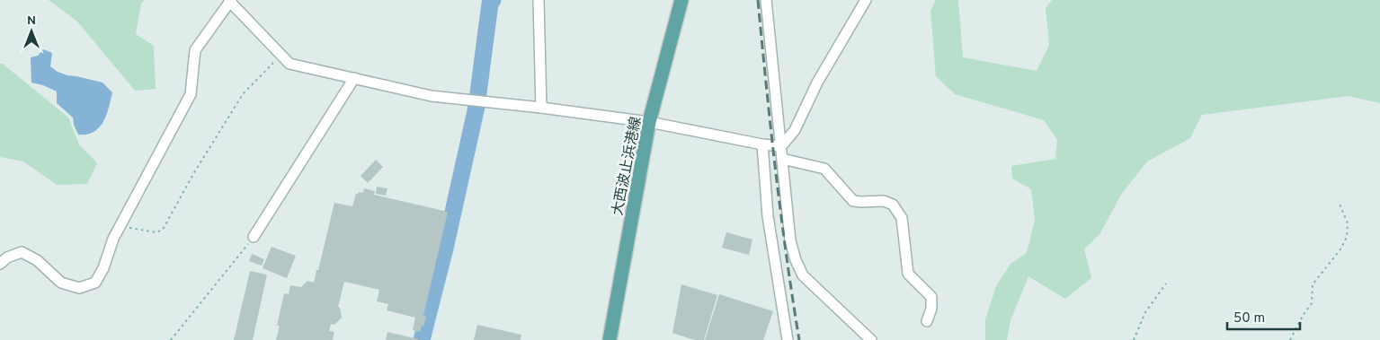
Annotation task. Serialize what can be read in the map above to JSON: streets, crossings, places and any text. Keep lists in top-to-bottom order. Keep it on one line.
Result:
{"streets":{"main road":["大西波止浜港線"]},"scale_bar":"50 m","north":"top"}
